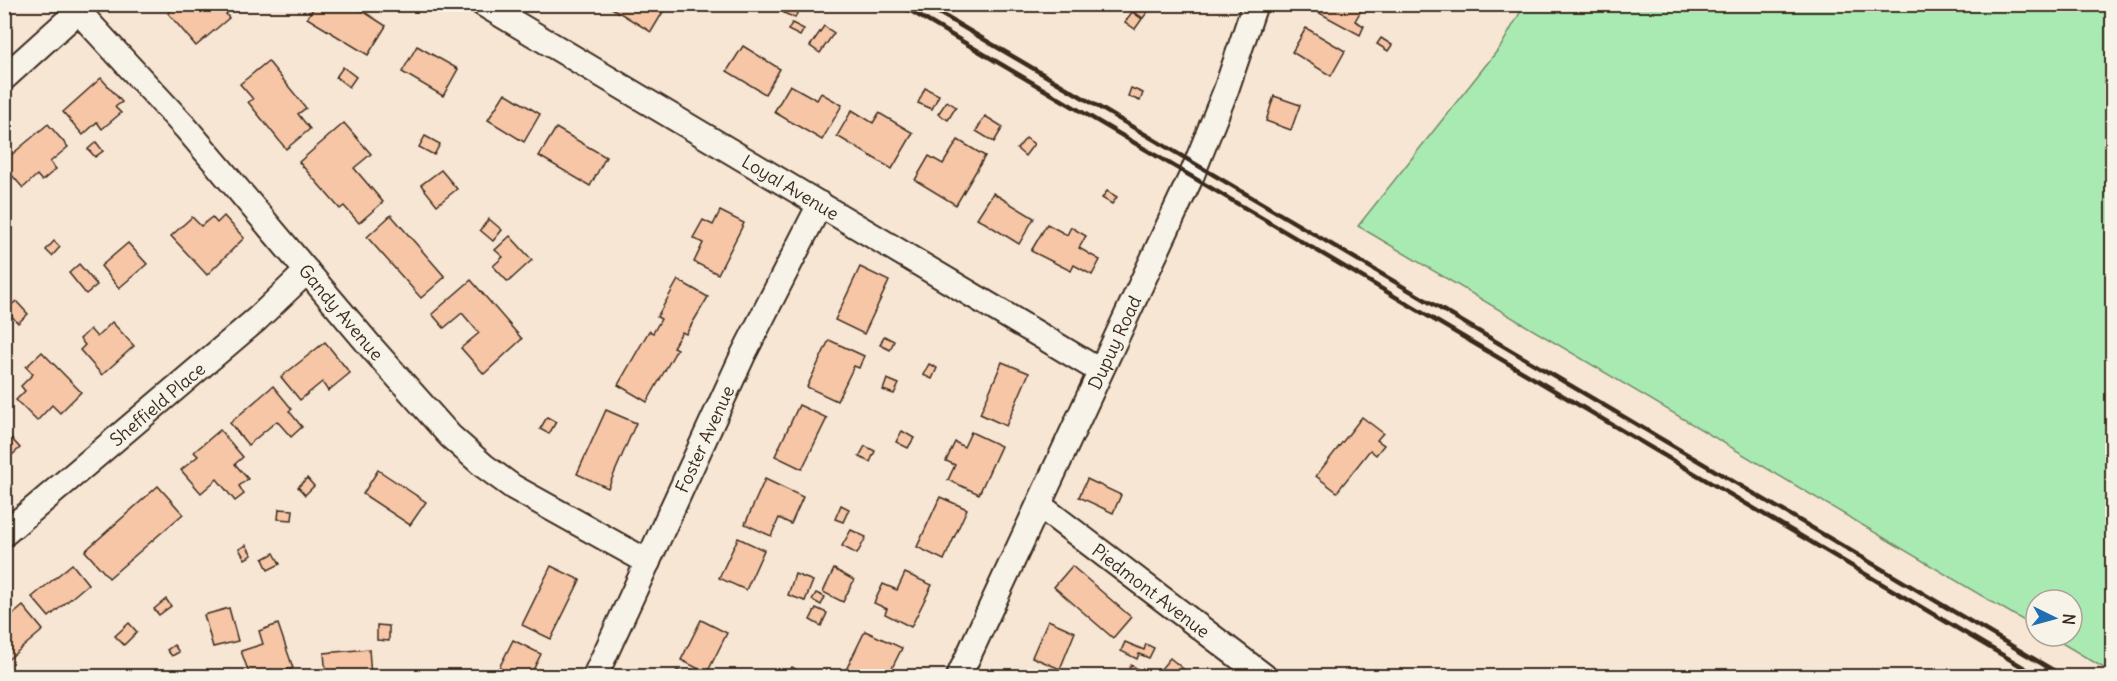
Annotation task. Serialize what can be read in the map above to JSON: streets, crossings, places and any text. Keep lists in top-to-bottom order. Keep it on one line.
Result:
{"streets":{"street":["Loyal Avenue","Gandy Avenue","Dupuy Road","Sheffield Place","Foster Avenue","Piedmont Avenue"]},"crossings":[["Loyal Avenue","Dupuy Road"],["Loyal Avenue","Foster Avenue"],["Gandy Avenue","Sheffield Place"],["Gandy Avenue","Foster Avenue"],["Dupuy Road","Piedmont Avenue"]],"north":"right"}
